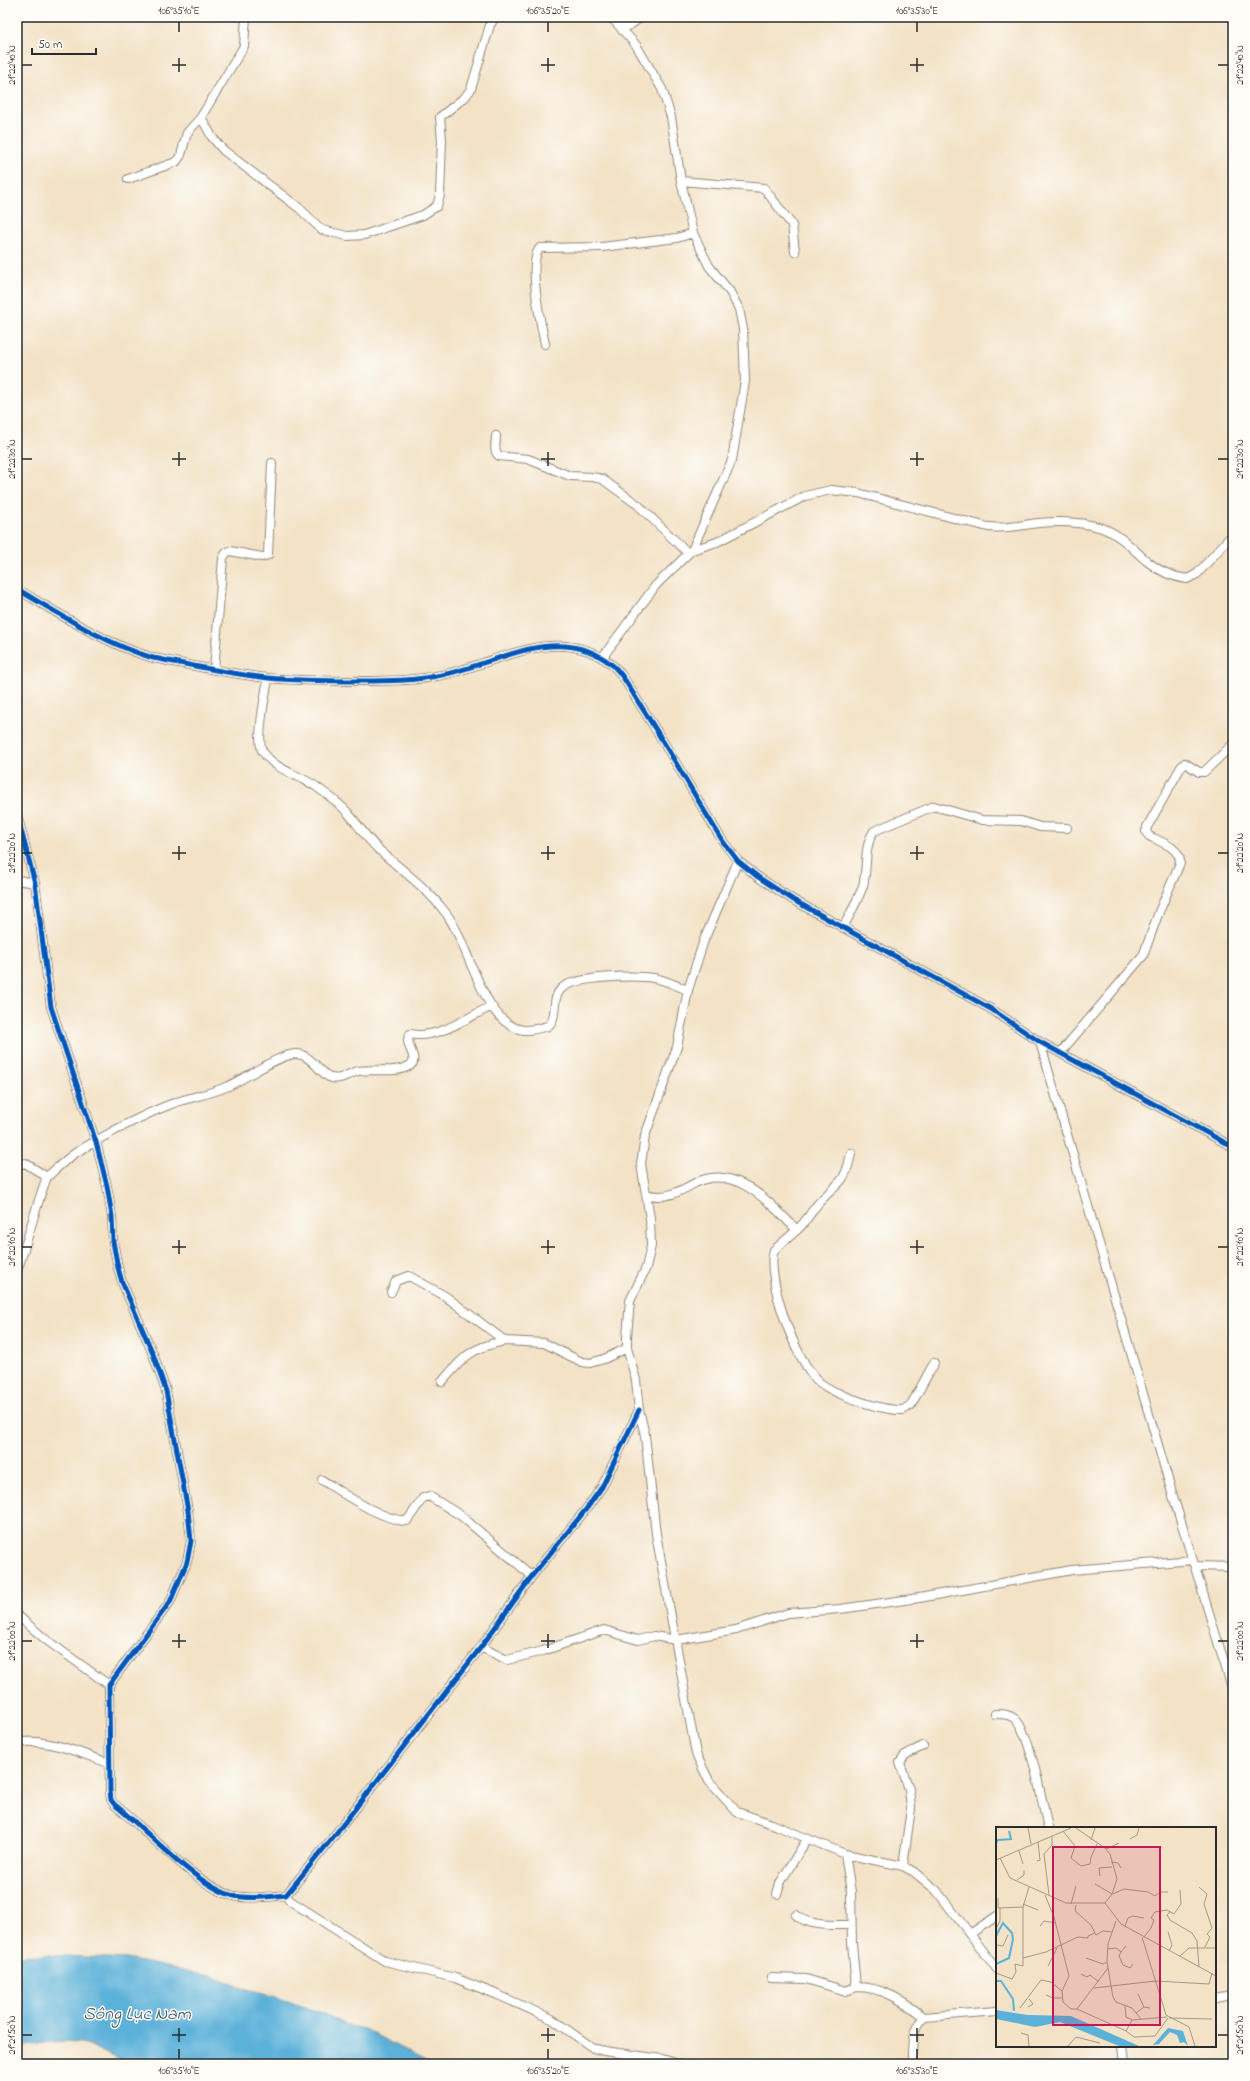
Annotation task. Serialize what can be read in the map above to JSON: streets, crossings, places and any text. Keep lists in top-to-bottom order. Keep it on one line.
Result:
{"water":["Sông Lục Nam"],"scale_bar":"50 m","coordinates":["106°35'10\"E","106°35'20\"E","106°35'30\"E","21°22'40\"N","21°22'30\"N","21°22'20\"N","21°22'10\"N","21°22'00\"N","21°21'50\"N"]}
